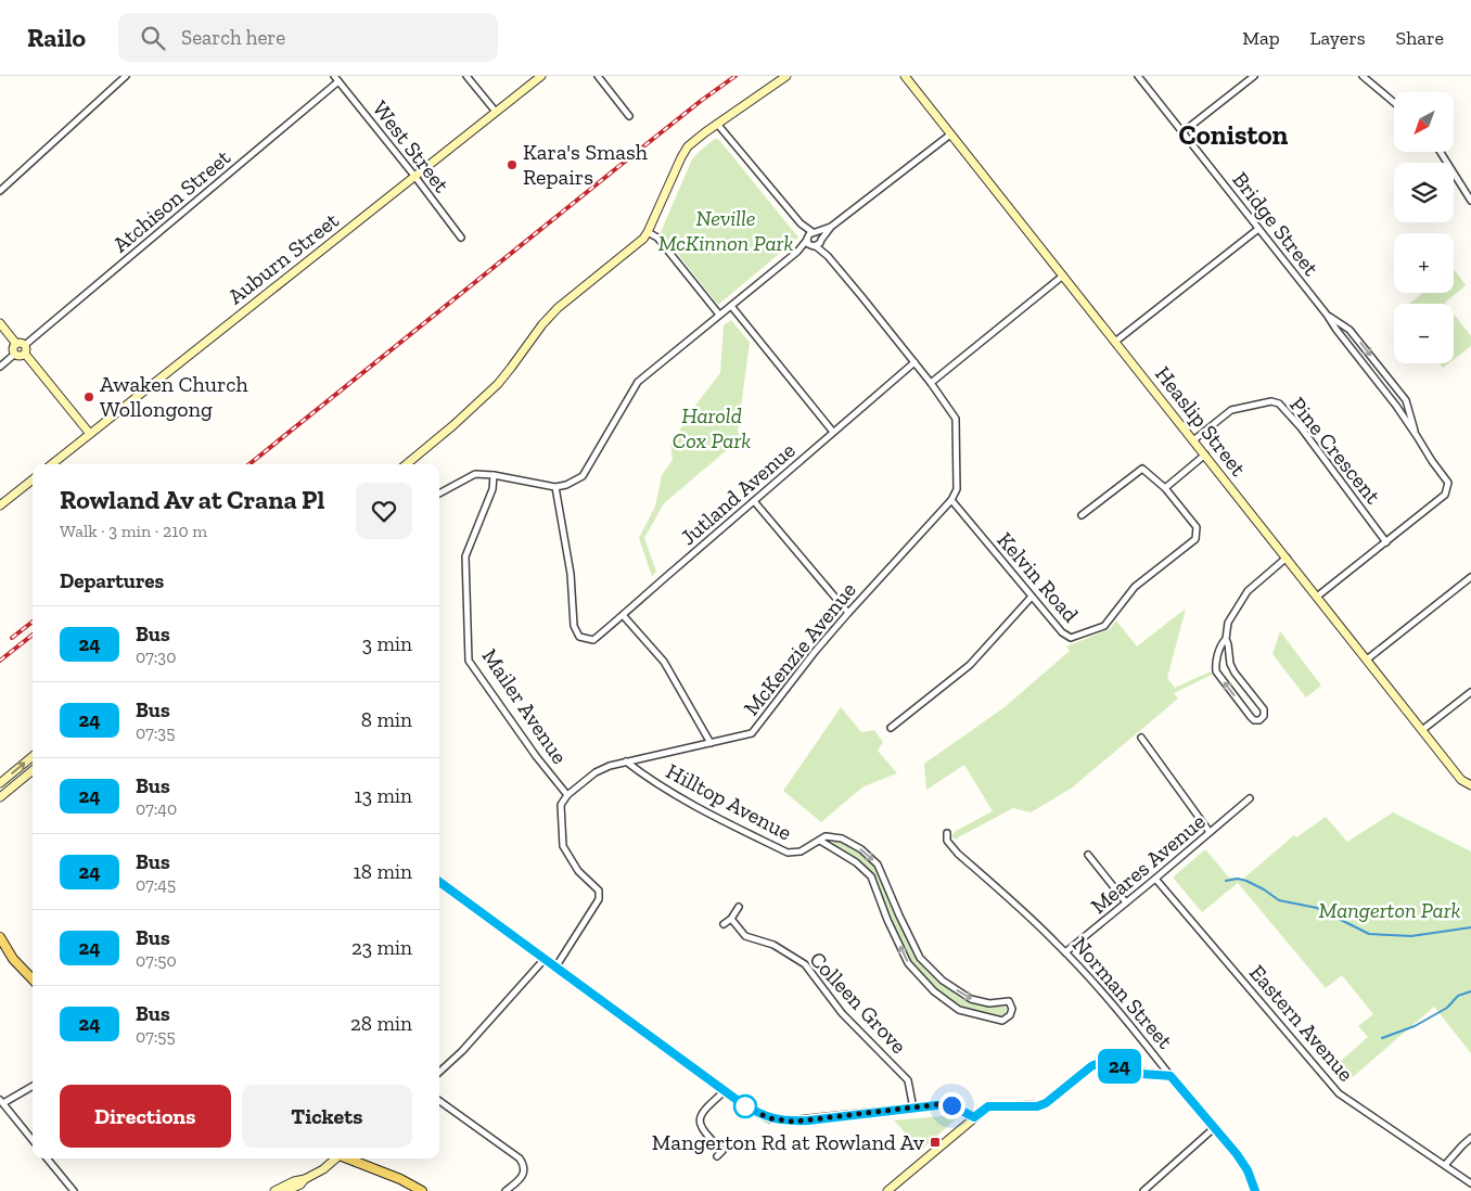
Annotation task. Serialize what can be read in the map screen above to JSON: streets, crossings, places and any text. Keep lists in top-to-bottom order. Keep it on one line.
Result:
{"streets":{"street":["West Street","Atchison Street","Bridge Street","Auburn Street","Heaslip Street","Pine Crescent","Jutland Avenue","Kelvin Road","McKenzie Avenue","Mailer Avenue","Hilltop Avenue","Meares Avenue","Norman Street","Colleen Grove","Eastern Avenue"]},"crossings":[["West Street","Atchison Street"],["West Street","Auburn Street"],["Bridge Street","Heaslip Street"],["Bridge Street","Pine Crescent"],["Heaslip Street","Pine Crescent"],["Kelvin Road","McKenzie Avenue"],["McKenzie Avenue","Mailer Avenue"],["McKenzie Avenue","Hilltop Avenue"],["Meares Avenue","Norman Street"],["Meares Avenue","Eastern Avenue"]],"districts":["Coniston"],"parks":["Neville McKinnon Park","Harold Cox Park","Mangerton Park"],"places":{"other":["Kara's Smash Repairs","Awaken Church Wollongong"],"transit":["Mangerton Rd at Rowland Av"]},"lines":["bus line 24"],"north":"bottom left","page":{"header":"Railo","search":"Search here","nav":["Map","Layers","Share"],"on_map":"24","map_buttons":["+","−"],"heading":[["Rowland Av at Crana Pl","Walk · 3 min · 210 m"],"Departures"],"list":[{"mark":"24","name":"Bus","note":"07:30","value":"3 min"},{"mark":"24","name":"Bus","note":"07:35","value":"8 min"},{"mark":"24","name":"Bus","note":"07:40","value":"13 min"},{"mark":"24","name":"Bus","note":"07:45","value":"18 min"},{"mark":"24","name":"Bus","note":"07:50","value":"23 min"},{"mark":"24","name":"Bus","note":"07:55","value":"28 min"}],"buttons":["Directions","Tickets"]}}
